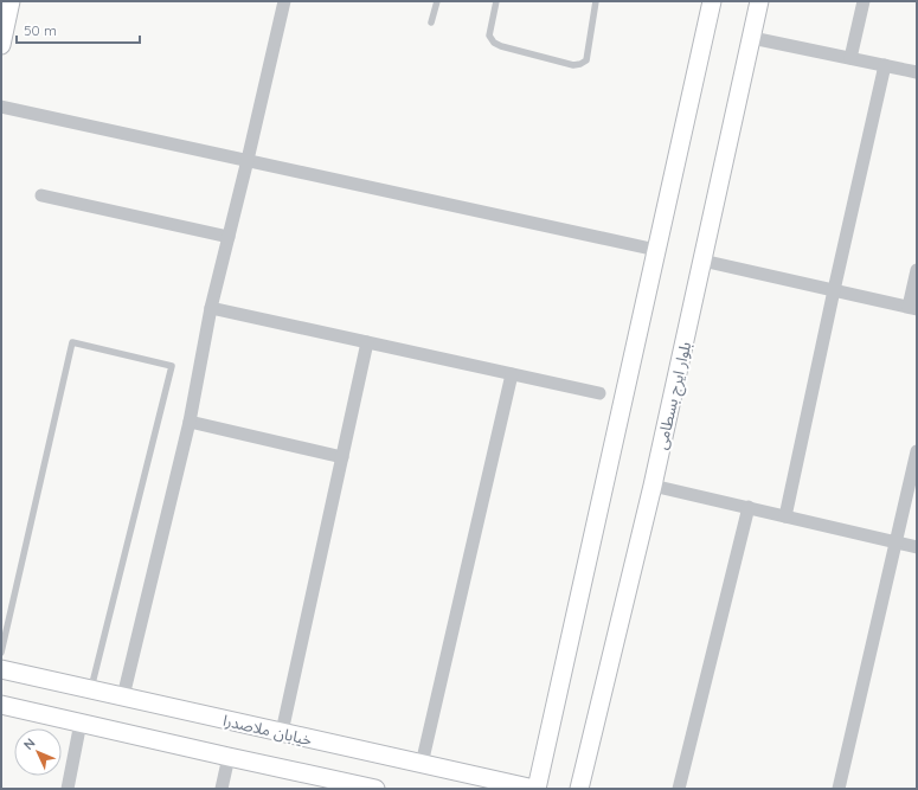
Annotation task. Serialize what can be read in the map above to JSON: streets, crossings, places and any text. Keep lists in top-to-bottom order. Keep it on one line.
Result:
{"streets":{"street":["بلوار ایرج بسطامی","خیابان ملاصدرا"]},"scale_bar":"50 m","north":"top left"}
